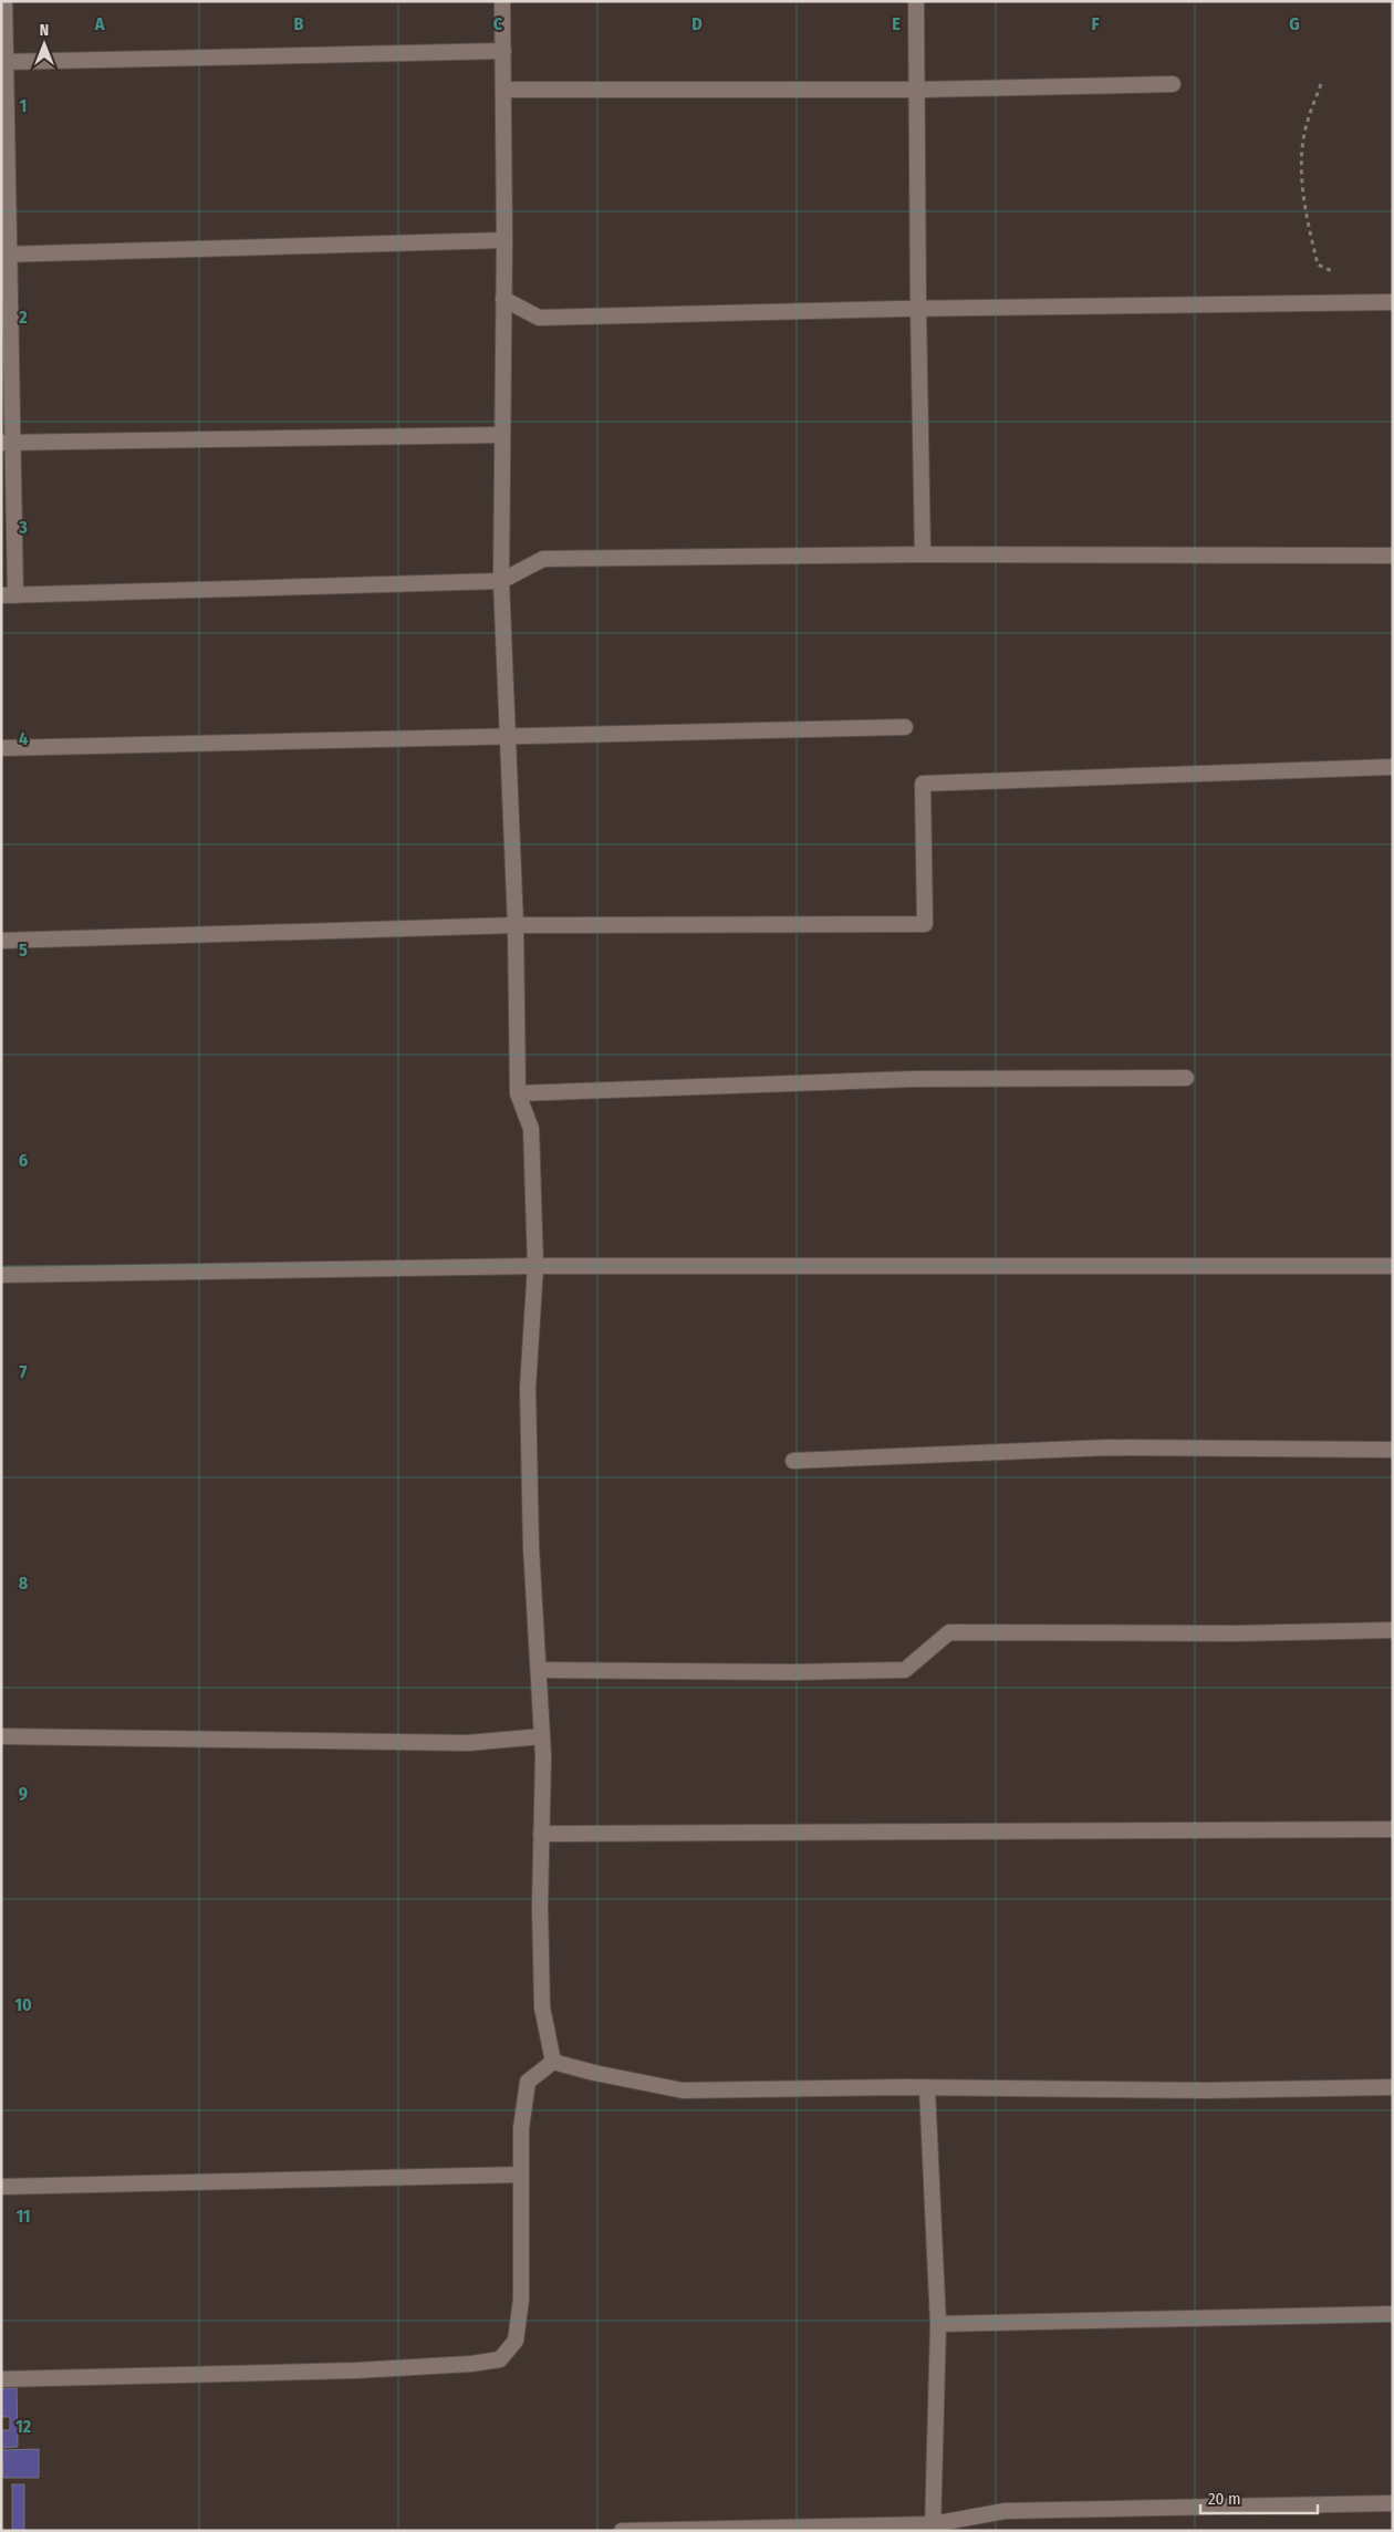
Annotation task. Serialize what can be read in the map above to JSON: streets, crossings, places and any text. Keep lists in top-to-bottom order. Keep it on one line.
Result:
{"scale_bar":"20 m","north":"top","grid":{"columns":["A","B","C","D","E","F","G"],"rows":["1","2","3","4","5","6","7","8","9","10","11","12"]}}
